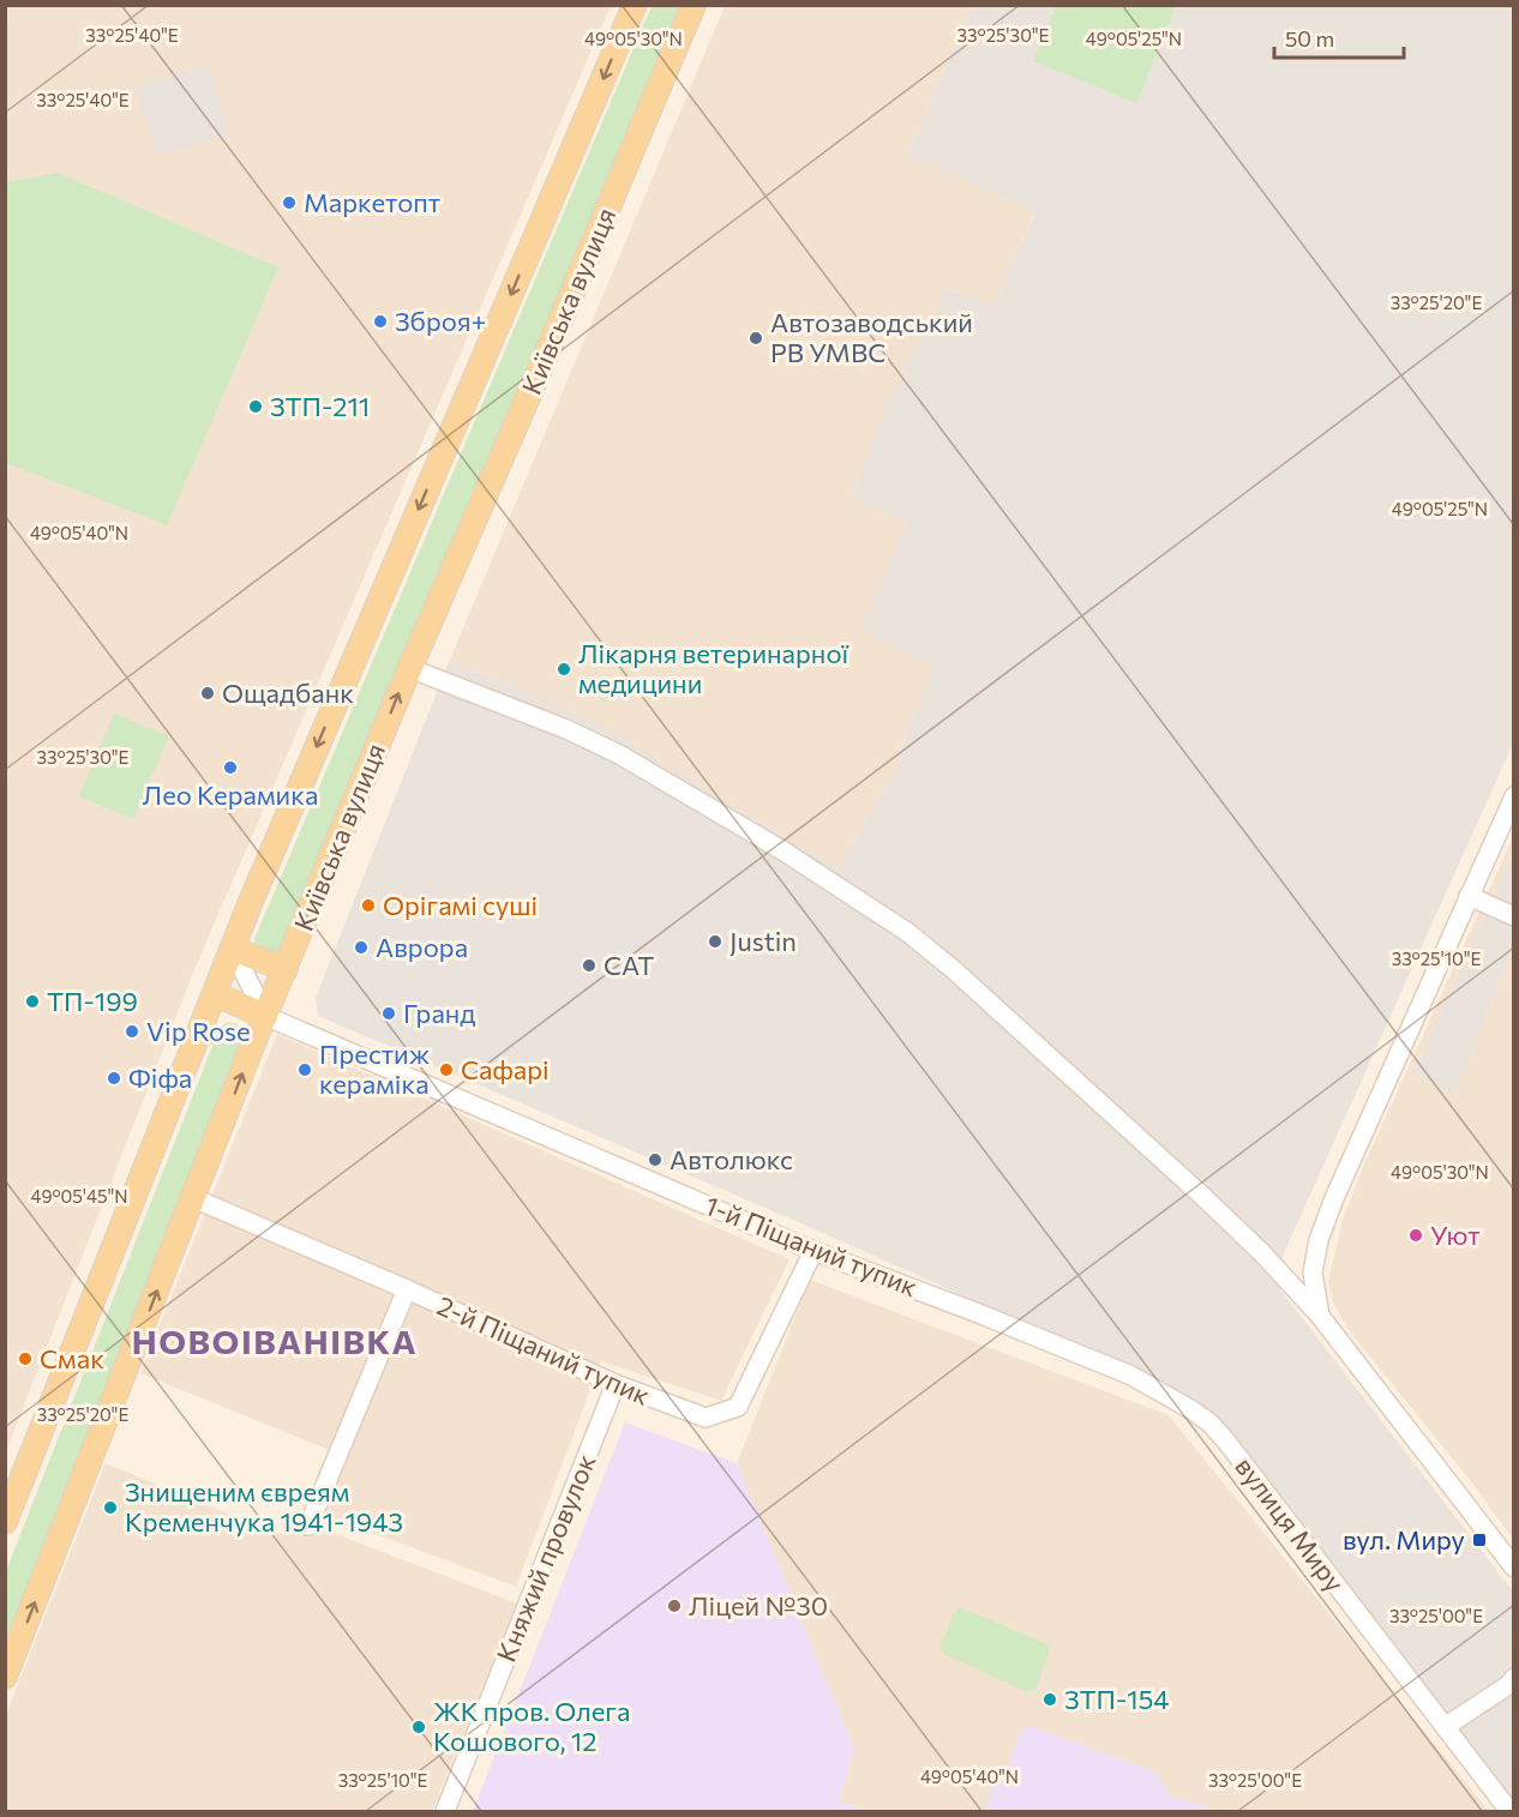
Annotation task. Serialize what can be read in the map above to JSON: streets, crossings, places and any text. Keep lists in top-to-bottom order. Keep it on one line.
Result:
{"streets":{"main road":["Київська вулиця"],"street":["1-й Піщаний тупик","2-й Піщаний тупик","вулиця Миру","Княжий провулок"]},"crossings":[["Київська вулиця","1-й Піщаний тупик"],["Київська вулиця","2-й Піщаний тупик"],["1-й Піщаний тупик","2-й Піщаний тупик"],["1-й Піщаний тупик","вулиця Миру"],["2-й Піщаний тупик","Княжий провулок"]],"districts":["НОВОІВАНІВКА"],"places":{"other":["Маркетопт","Зброя+","Автозаводський РВ УМВС","ЗТП-211","Лікарня ветеринарної медицини","Ощадбанк","Лео Керамика","Орігамі суші","Justin","Аврора","САТ","ТП-199","Гранд","Vip Rose","Престиж кераміка","Сафарі","Фiфа","Автолюкс","Уют","Смак","Знищеним євреям Кременчука 1941-1943","Ліцей №30","ЗТП-154","ЖК пров. Олега Кошового, 12"],"transit":["вул. Миру"]},"scale_bar":"50 m","coordinates":["33°25'40\"E","33°25'30\"E","49°05'30\"N","49°05'25\"N","33°25'20\"E","49°05'40\"N","33°25'10\"E","49°05'45\"N","33°25'00\"E"]}
